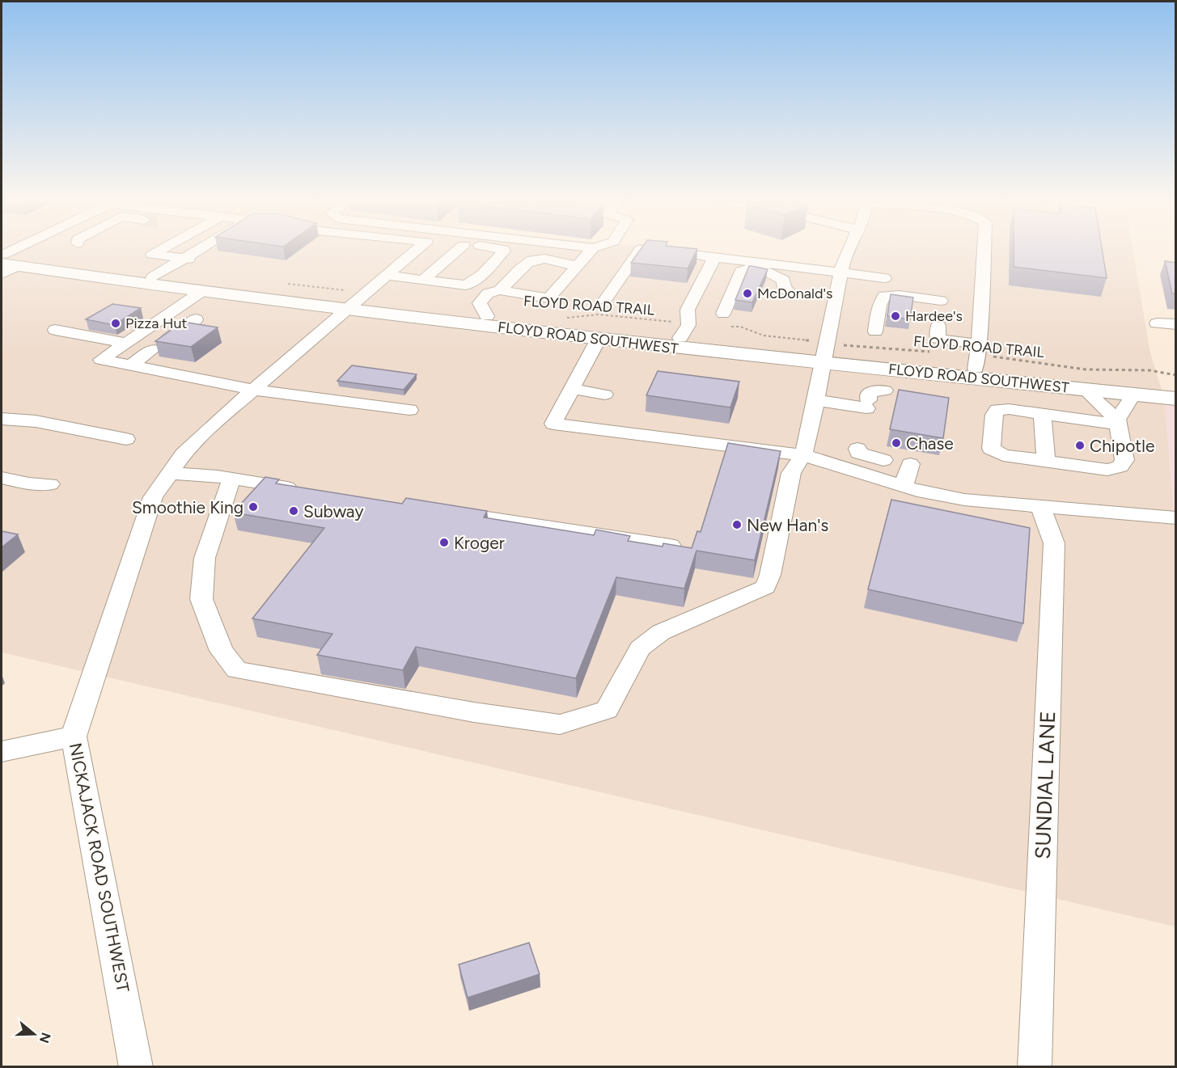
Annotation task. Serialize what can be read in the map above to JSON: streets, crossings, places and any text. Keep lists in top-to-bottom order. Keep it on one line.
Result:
{"streets":{"main road":["FLOYD ROAD SOUTHWEST"],"street":["SUNDIAL LANE","NICKAJACK ROAD SOUTHWEST"],"path":["FLOYD ROAD TRAIL"]},"crossings":[["FLOYD ROAD TRAIL","FLOYD ROAD SOUTHWEST"],["FLOYD ROAD SOUTHWEST","NICKAJACK ROAD SOUTHWEST"]],"places":["McDonald's","Hardee's","Pizza Hut","Chase","Chipotle","Smoothie King","Subway","New Han's","Kroger"],"north":"right"}
